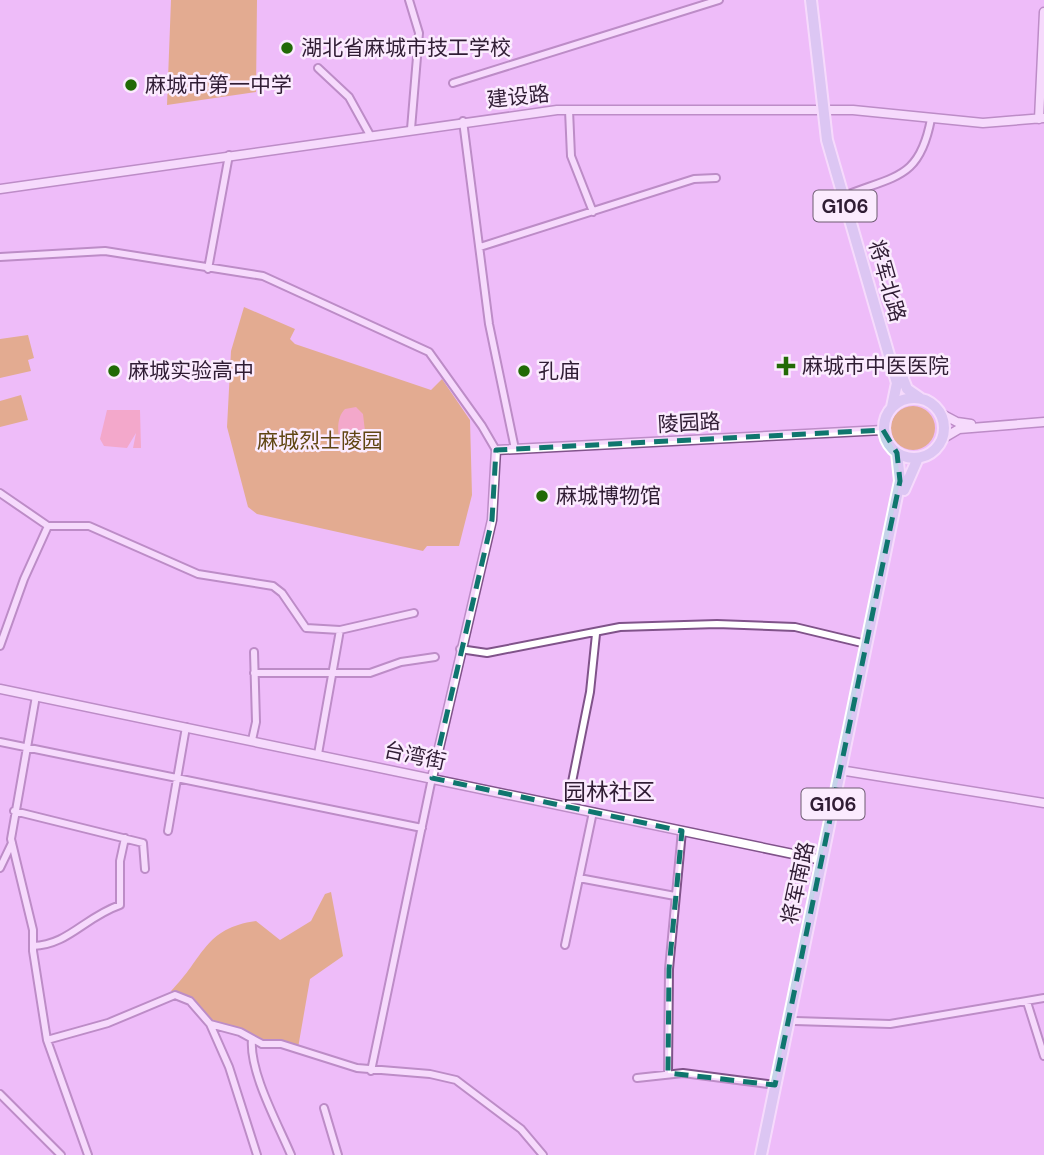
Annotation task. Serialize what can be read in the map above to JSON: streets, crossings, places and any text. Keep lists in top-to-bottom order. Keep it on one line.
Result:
{"streets":{"highway":["G106","将军北路","将军南路"],"street":["建设路","陵园路","台湾街"]},"crossings":[["建设路","将军北路"],["G106","将军北路"],["G106","陵园路"],["G106","将军南路"],["将军北路","陵园路"],["将军北路","将军南路"],["陵园路","将军南路"],["台湾街","将军南路"]],"districts":["园林社区"],"parks":["麻城烈士陵园"],"places":{"other":["湖北省麻城市技工学校","麻城市第一中学","麻城实验高中","孔庙","麻城博物馆"],"health":["麻城市中医医院"]}}
